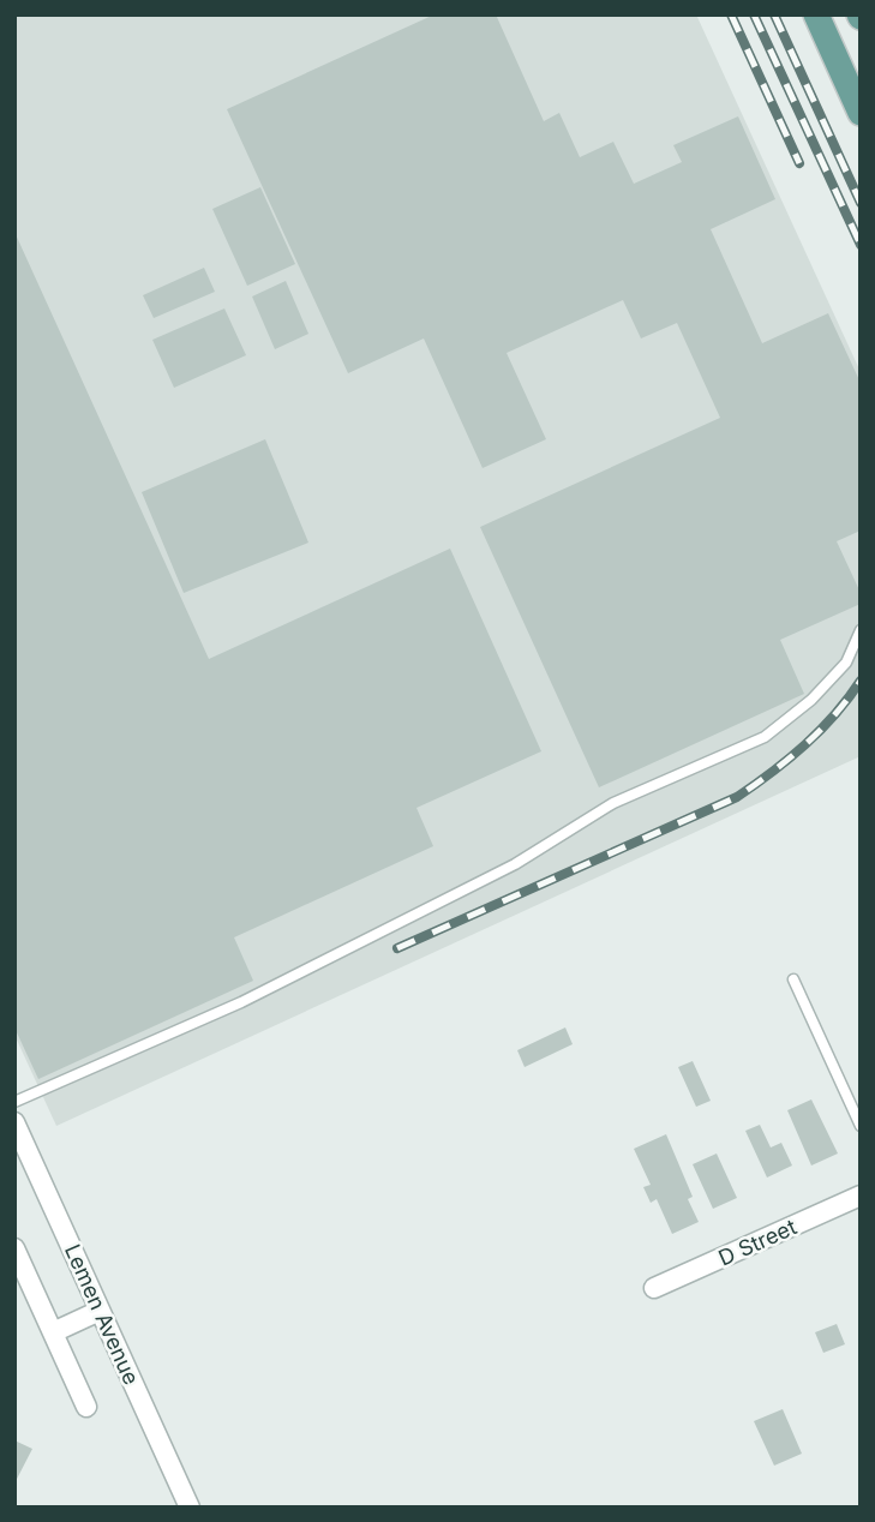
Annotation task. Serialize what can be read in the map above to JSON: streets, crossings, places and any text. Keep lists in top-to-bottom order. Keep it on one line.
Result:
{"streets":{"street":["D Street","Lemen Avenue"]}}
